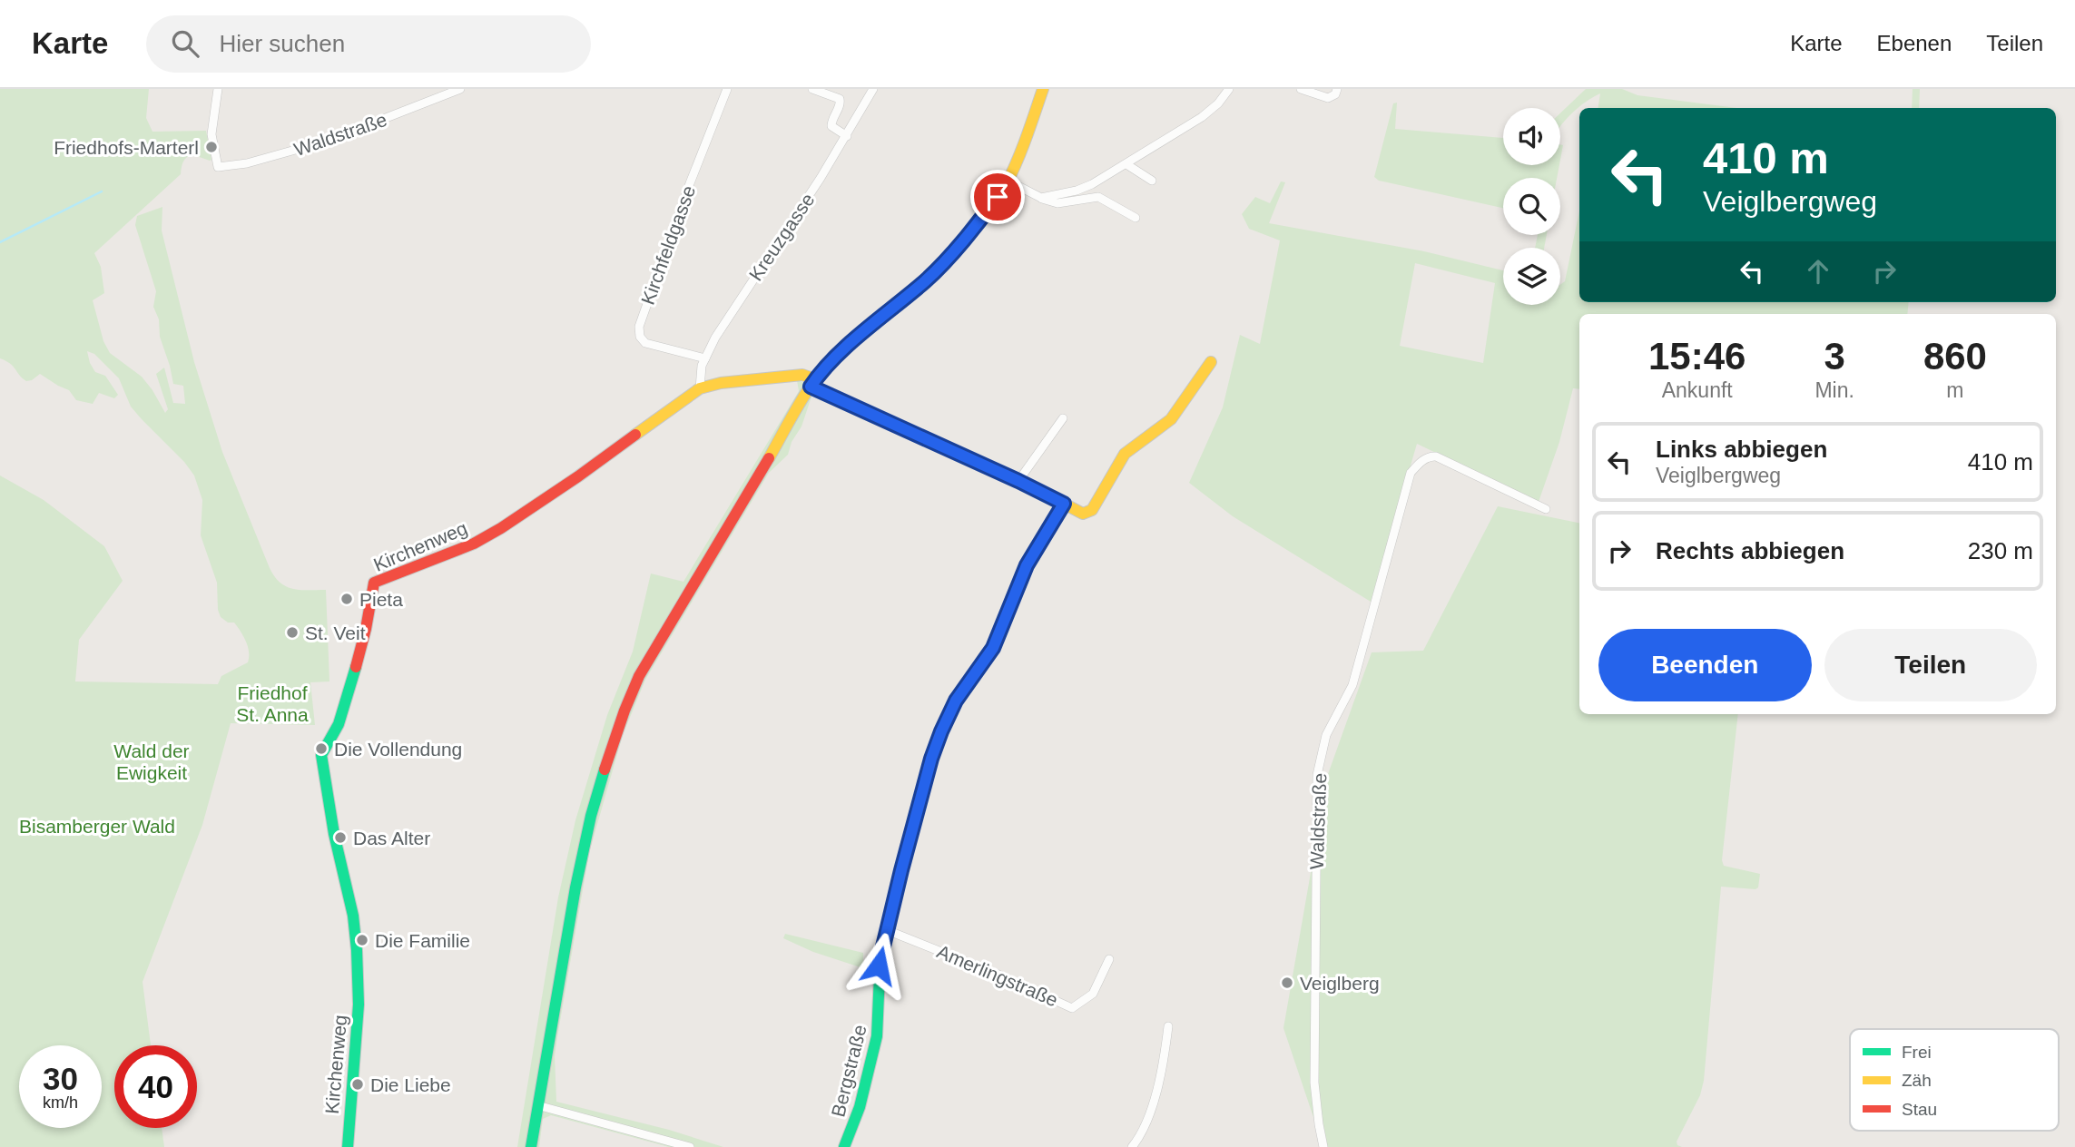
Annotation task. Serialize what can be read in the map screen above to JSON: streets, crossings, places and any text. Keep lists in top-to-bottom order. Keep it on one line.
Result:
{"streets":{"street":["Waldstraße","Kreuzgasse","Kirchfeldgasse","Kirchenweg","Amerlingstraße","Bergstraße"]},"crossings":[["Kreuzgasse","Kirchfeldgasse"],["Kreuzgasse","Kirchenweg"],["Amerlingstraße","Bergstraße"]],"parks":["Friedhof St. Anna","Wald der Ewigkeit","Bisamberger Wald"],"places":["Friedhofs-Marterl","Pieta","St. Veit","Die Vollendung","Das Alter","Die Familie","Veiglberg","Die Liebe"],"legend":["Frei","Zäh","Stau"],"page":{"header":"Karte","search":"Hier suchen","nav":["Karte","Ebenen","Teilen"],"turn":["410 m","Veiglbergweg"],"eta":["15:46","Ankunft","3","Min.","860","m"],"list":[{"name":"Links abbiegen","note":"Veiglbergweg","value":"410 m"},{"name":"Rechts abbiegen","value":"230 m"}],"buttons":["Beenden","Teilen"],"speed":"30 km/h","limit":"40"}}
